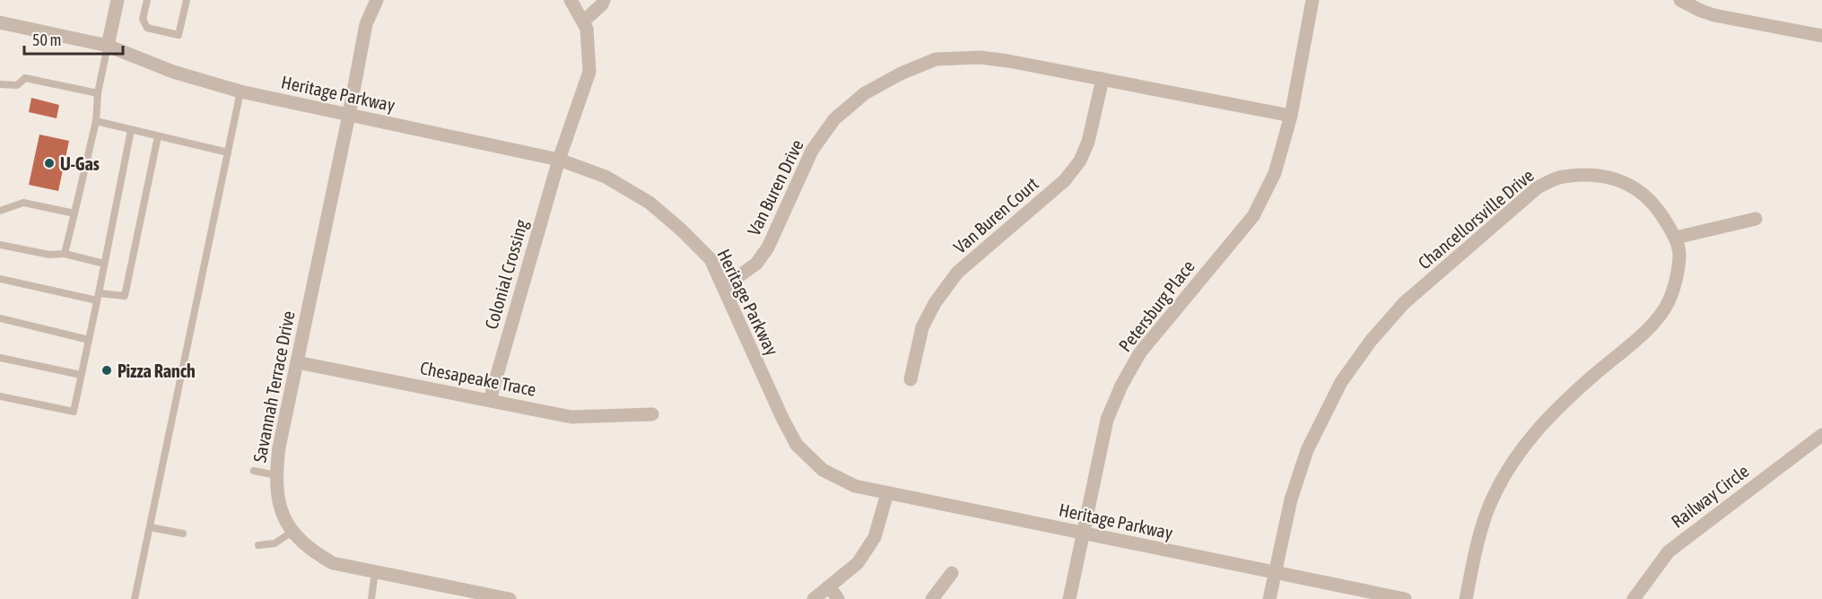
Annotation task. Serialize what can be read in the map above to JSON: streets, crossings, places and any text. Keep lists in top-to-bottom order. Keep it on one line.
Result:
{"streets":{"street":["Heritage Parkway","Van Buren Drive","Van Buren Court","Chancellorsville Drive","Colonial Crossing","Petersburg Place","Chesapeake Trace","Savannah Terrace Drive","Railway Circle"]},"crossings":[["Heritage Parkway","Van Buren Drive"],["Heritage Parkway","Chancellorsville Drive"],["Heritage Parkway","Colonial Crossing"],["Heritage Parkway","Petersburg Place"],["Heritage Parkway","Savannah Terrace Drive"],["Van Buren Drive","Van Buren Court"],["Colonial Crossing","Chesapeake Trace"],["Chesapeake Trace","Savannah Terrace Drive"]],"places":["U-Gas","Pizza Ranch"],"scale_bar":"50 m"}
